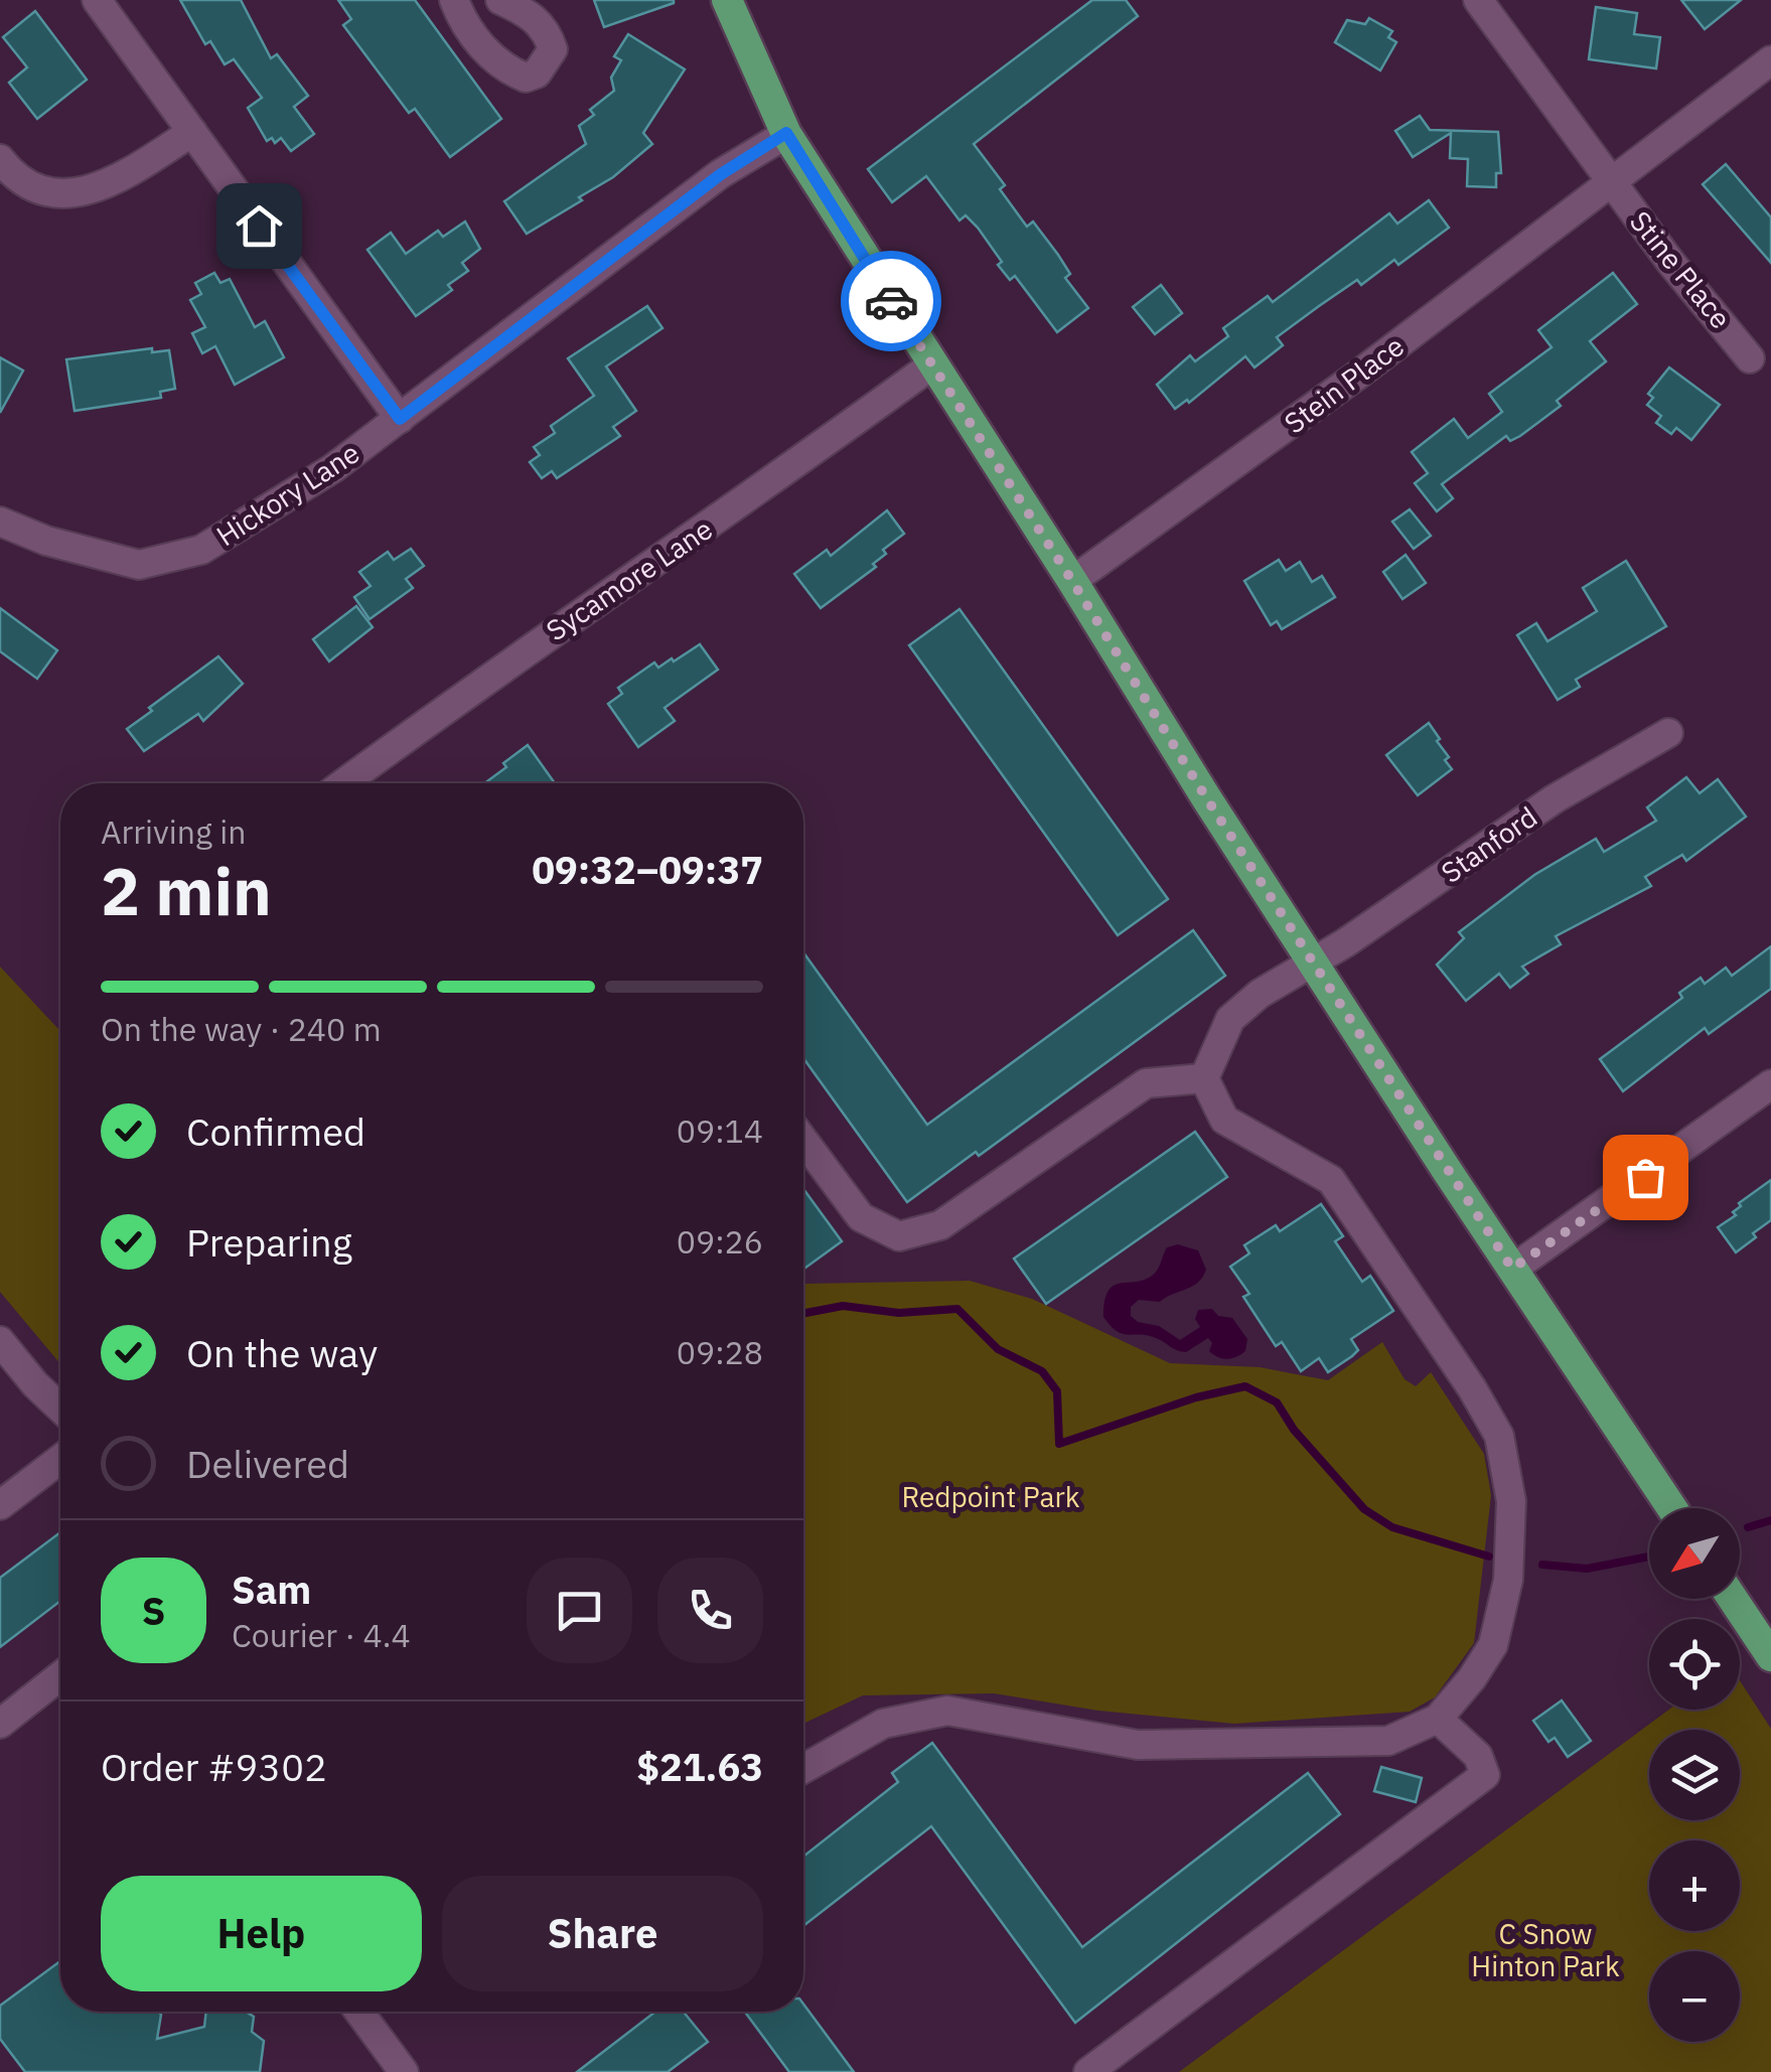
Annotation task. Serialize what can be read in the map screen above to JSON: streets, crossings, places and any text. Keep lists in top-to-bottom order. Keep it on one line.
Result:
{"streets":{"street":["Stine Place","Stein Place","Hickory Lane","Sycamore Lane","Stanford"]},"crossings":[["Stine Place","Stein Place"]],"parks":["Redpoint Park","C Snow Hinton Park"],"north":"bottom left","page":{"heading":["2 min","Arriving in","09:32–09:37"],"panel":["Sam","Courier · 4.4","Order #9302","$21.63"],"bar":"On the way · 240 m","list":[["Confirmed","09:14"],["Preparing","09:26"],["On the way","09:28"],"Delivered"],"map_buttons":["+","−"],"round":"S","buttons":["Help","Share"]}}
